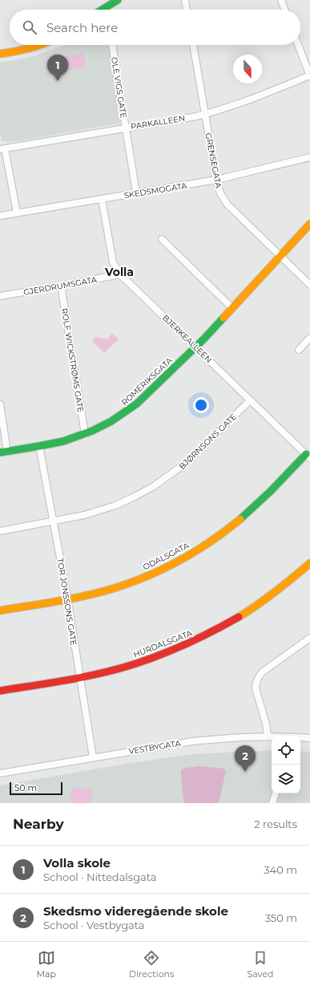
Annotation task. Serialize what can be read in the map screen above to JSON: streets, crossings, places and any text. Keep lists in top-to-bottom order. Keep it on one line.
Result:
{"streets":{"street":["OLE VIGS GATE","PARKALLEEN","GRENSEGATA","SKEDSMOGATA","GJERDRUMSGATA","BJERKEALLEEN","ROLF WICKSTRØMS GATE","ROMERIKSGATA","BJØRNSONS GATE","ODALSGATA","TOR JONSSONS GATE","HURDALSGATA","VESTBYGATA"]},"crossings":[["OLE VIGS GATE","PARKALLEEN"],["OLE VIGS GATE","SKEDSMOGATA"],["PARKALLEEN","GRENSEGATA"],["GRENSEGATA","SKEDSMOGATA"],["GRENSEGATA","ROMERIKSGATA"],["SKEDSMOGATA","BJERKEALLEEN"],["GJERDRUMSGATA","BJERKEALLEEN"],["GJERDRUMSGATA","ROLF WICKSTRØMS GATE"],["BJERKEALLEEN","ROMERIKSGATA"],["BJERKEALLEEN","BJØRNSONS GATE"],["BJERKEALLEEN","ODALSGATA"],["ROLF WICKSTRØMS GATE","ROMERIKSGATA"],["ROMERIKSGATA","TOR JONSSONS GATE"],["BJØRNSONS GATE","TOR JONSSONS GATE"],["ODALSGATA","TOR JONSSONS GATE"],["TOR JONSSONS GATE","HURDALSGATA"],["TOR JONSSONS GATE","VESTBYGATA"]],"districts":["Volla"],"scale_bar":"50 m","north":"bottom","page":{"search":"Search here","pins":["1","2"],"scale":"50 m","heading":["Nearby","2 results"],"list":[{"mark":"1","name":"Volla skole","note":"School · Nittedalsgata","value":"340 m"},{"mark":"2","name":"Skedsmo videregående skole","note":"School · Vestbygata","value":"350 m"}],"nav":["Map","Directions","Saved"]}}
